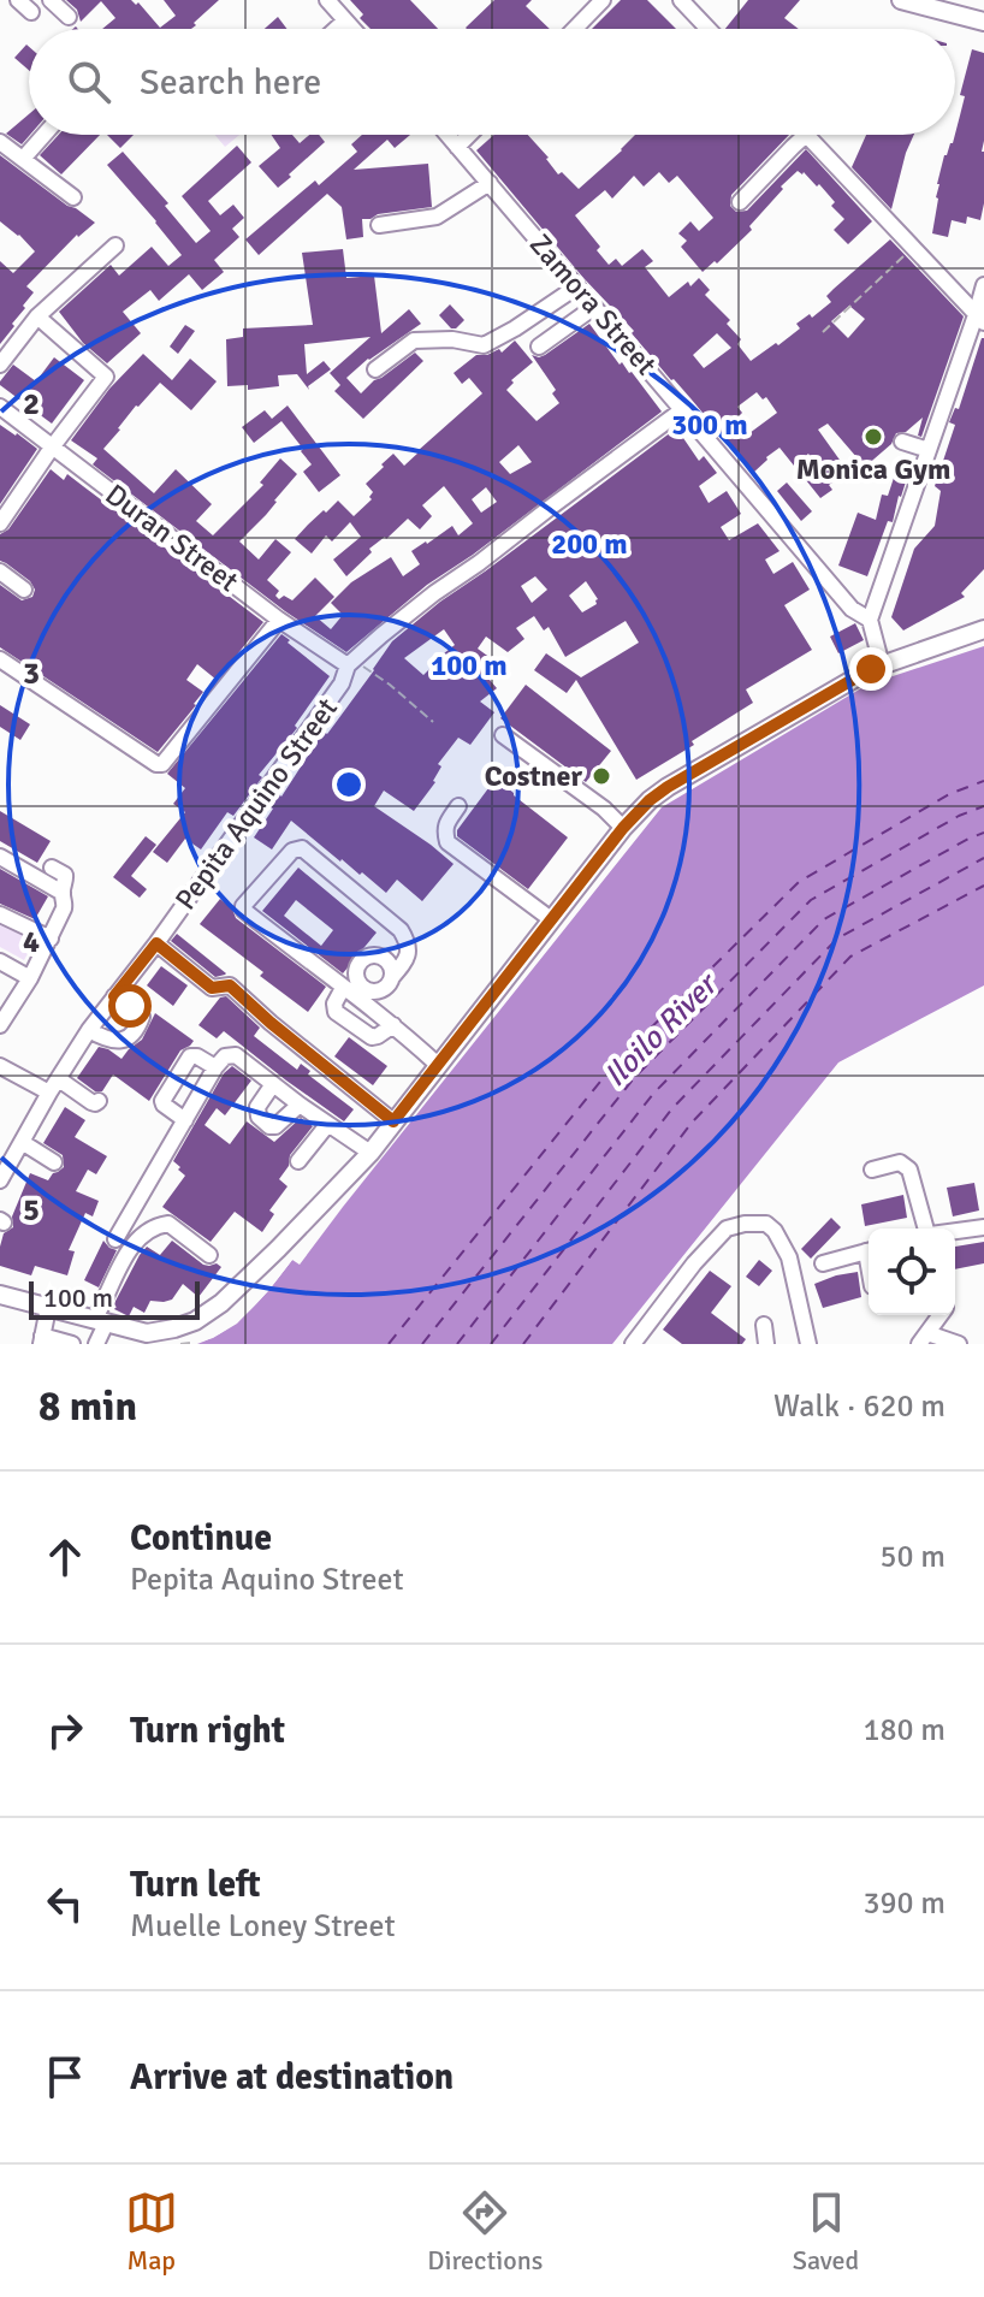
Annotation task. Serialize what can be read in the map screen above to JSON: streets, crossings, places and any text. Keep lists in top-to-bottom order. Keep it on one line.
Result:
{"streets":{"street":["Zamora Street","Duran Street","Pepita Aquino Street"]},"crossings":[["Duran Street","Pepita Aquino Street"]],"water":["Iloilo River"],"places":["Monica Gym","Costner"],"scale_bar":"100 m","page":{"search":"Search here","scale":"100 m","heading":["8 min","Walk · 620 m"],"list":[["Continue","Pepita Aquino Street","50 m"],["Turn right","180 m"],["Turn left","Muelle Loney Street","390 m"],"Arrive at destination"],"nav":["Map","Directions","Saved"]},"grid":{"rows":["2","3","4","5"]},"rings":["300 m","200 m","100 m"]}
